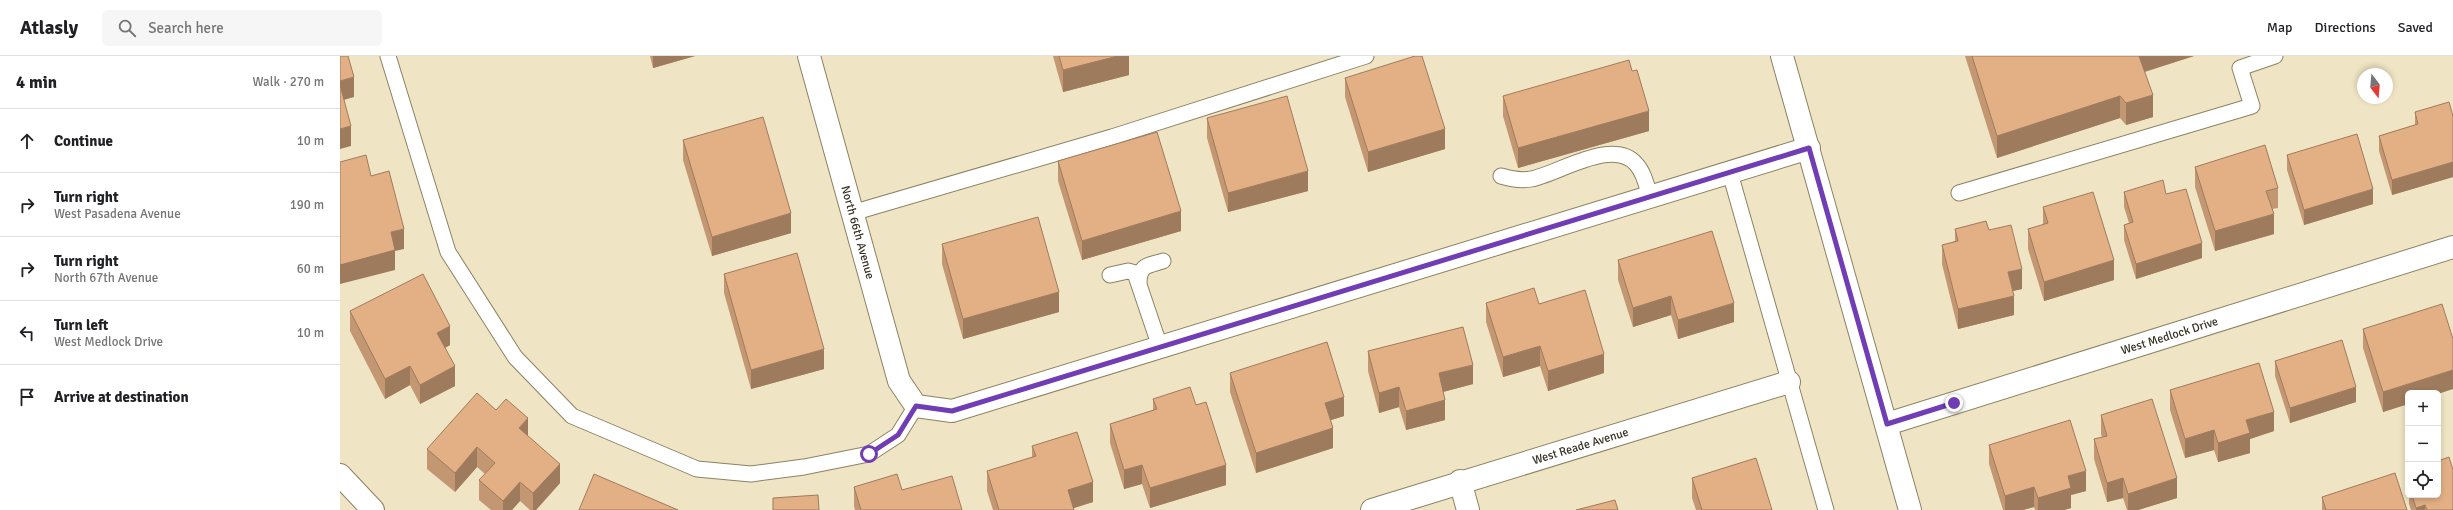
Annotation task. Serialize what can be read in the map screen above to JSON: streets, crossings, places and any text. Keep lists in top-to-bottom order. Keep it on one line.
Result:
{"streets":{"street":["North 66th Avenue","West Medlock Drive","West Reade Avenue"]},"north":"bottom","page":{"header":"Atlasly","search":"Search here","nav":["Map","Directions","Saved"],"heading":["4 min","Walk · 270 m"],"list":[["Continue","10 m"],["Turn right","West Pasadena Avenue","190 m"],["Turn right","North 67th Avenue","60 m"],["Turn left","West Medlock Drive","10 m"],"Arrive at destination"],"map_buttons":["+","−"]}}
